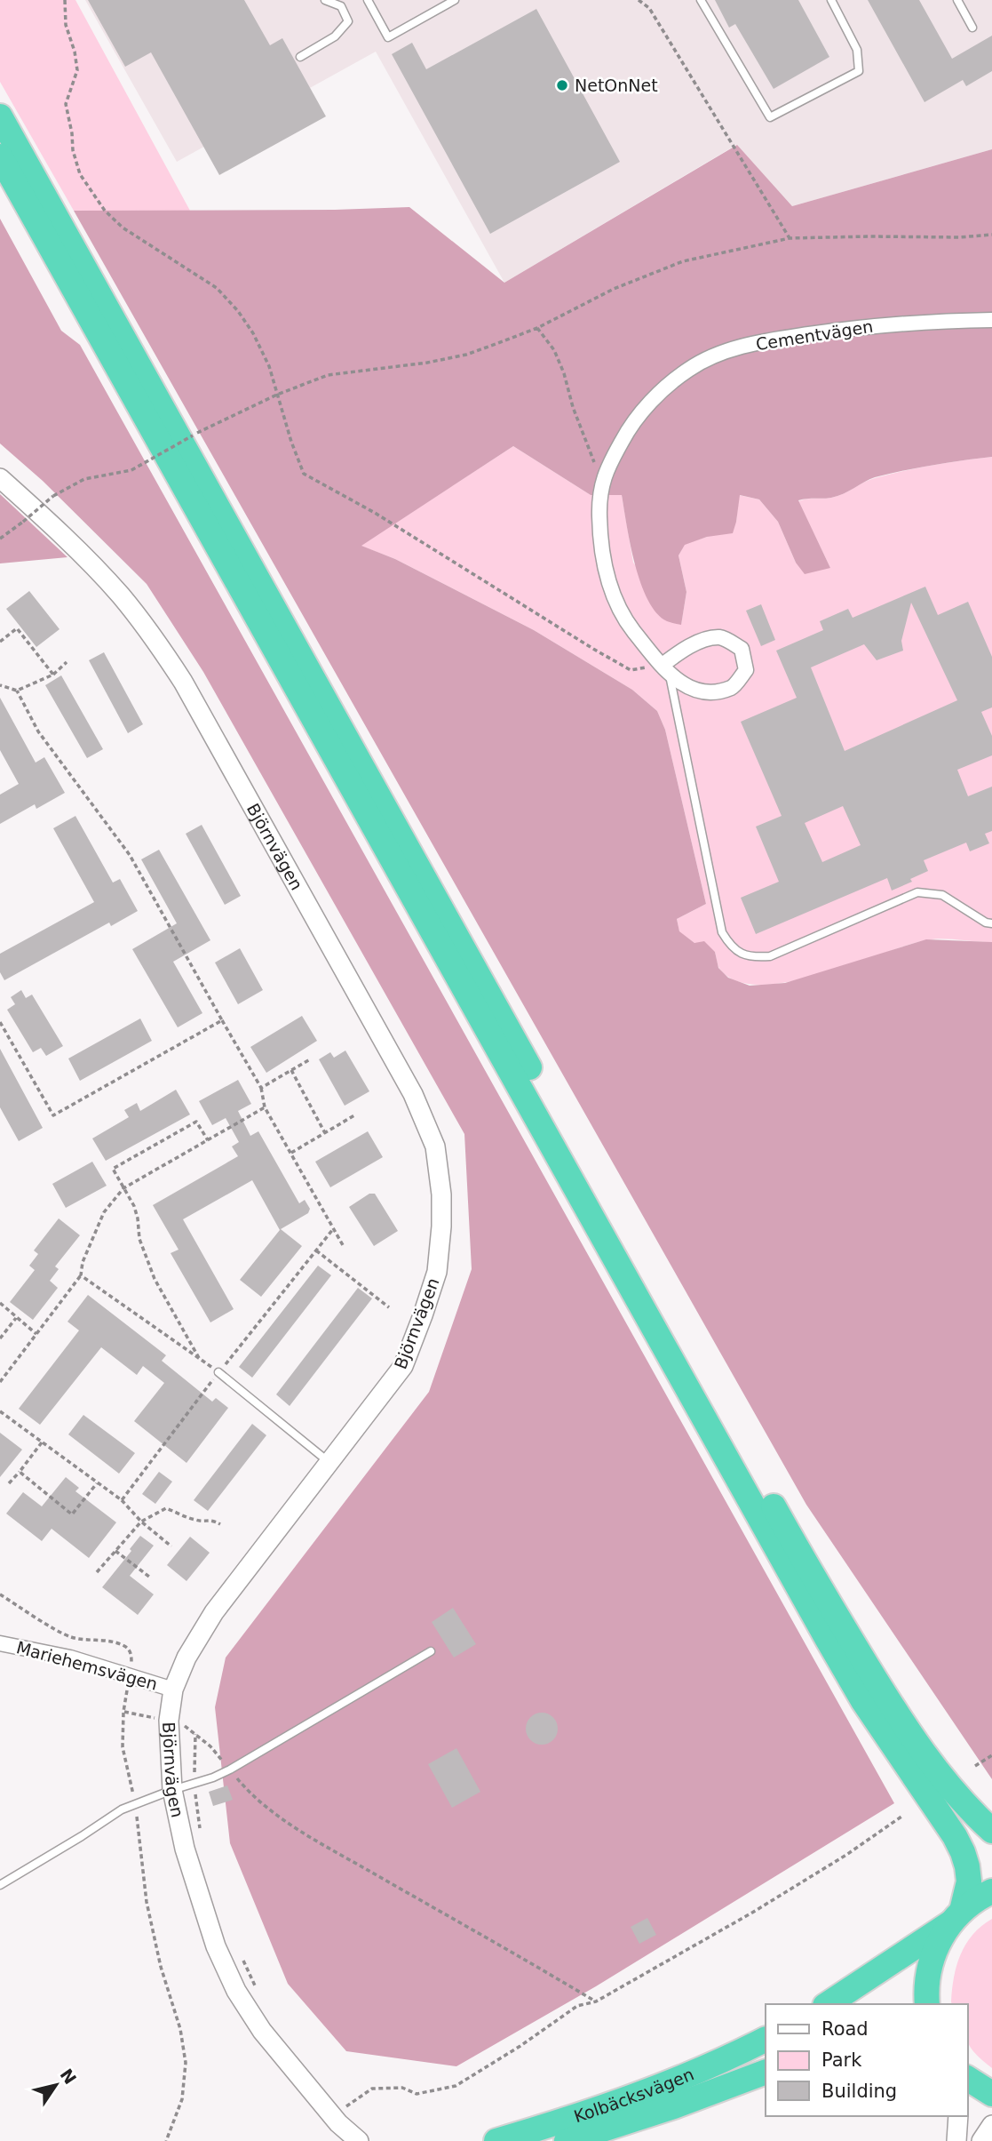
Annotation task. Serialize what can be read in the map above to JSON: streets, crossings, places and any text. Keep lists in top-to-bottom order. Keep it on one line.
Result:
{"streets":{"highway":["Kolbäcksvägen"],"street":["Cementvägen","Björnvägen","Mariehemsvägen"]},"crossings":[["Björnvägen","Mariehemsvägen"]],"places":["NetOnNet"],"legend":["Road","Park","Building"],"north":"top right"}
